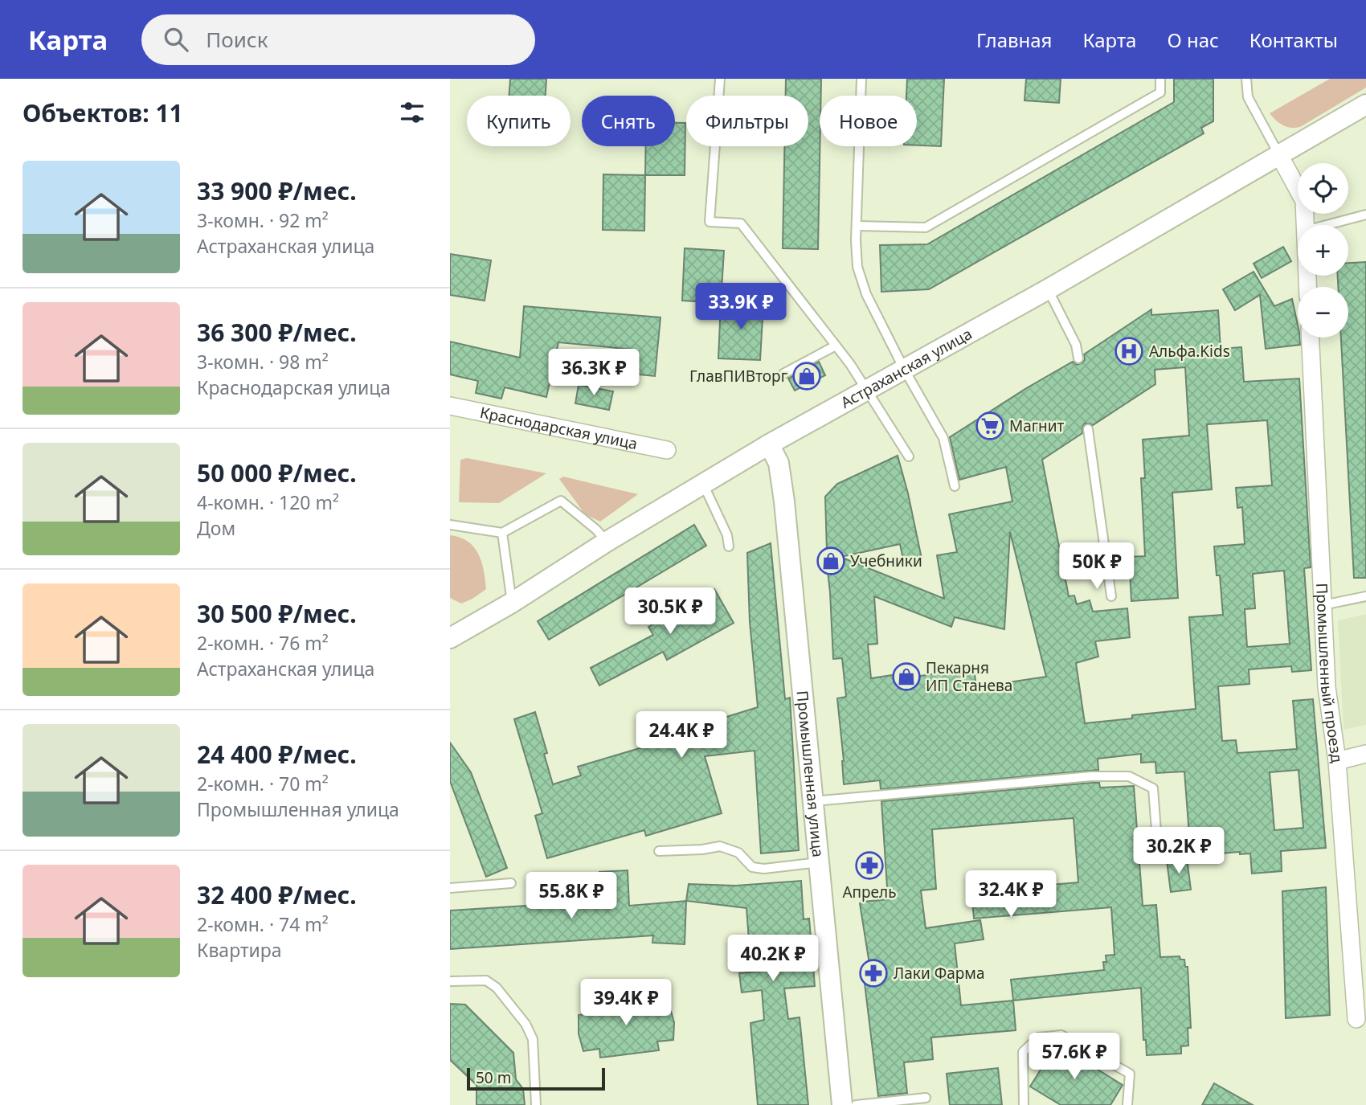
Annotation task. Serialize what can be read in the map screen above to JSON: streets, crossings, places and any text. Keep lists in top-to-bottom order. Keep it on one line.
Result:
{"streets":{"street":["Астраханская улица","Краснодарская улица","Промышленный проезд","Промышленная улица"]},"crossings":[["Астраханская улица","Промышленная улица"]],"places":{"hospital":["Альфа.Kids"],"shop":["ГлавПИВторг","Учебники","Пекарня ИП Станева"],"supermarket":["Магнит"],"pharmacy":["Апрель","Лаки Фарма"]},"scale_bar":"50 m","page":{"header":"Карта","search":"Поиск","nav":["Главная","Карта","О нас","Контакты"],"heading":"Объектов: 11","chip":["Купить","Снять","Фильтры","Новое"],"list":[{"name":"33 900 ₽/мес.","note":"3-комн. · 92 m² · Астраханская улица"},{"name":"36 300 ₽/мес.","note":"3-комн. · 98 m² · Краснодарская улица"},{"name":"50 000 ₽/мес.","note":"4-комн. · 120 m² · Дом"},{"name":"30 500 ₽/мес.","note":"2-комн. · 76 m² · Астраханская улица"},{"name":"24 400 ₽/мес.","note":"2-комн. · 70 m² · Промышленная улица"},{"name":"32 400 ₽/мес.","note":"2-комн. · 74 m² · Квартира"}],"map_buttons":["+","−"],"price":["33.9K ₽","36.3K ₽","50K ₽","30.5K ₽","24.4K ₽","30.2K ₽","32.4K ₽","55.8K ₽","40.2K ₽","39.4K ₽","57.6K ₽"],"scale":"50 m"}}
